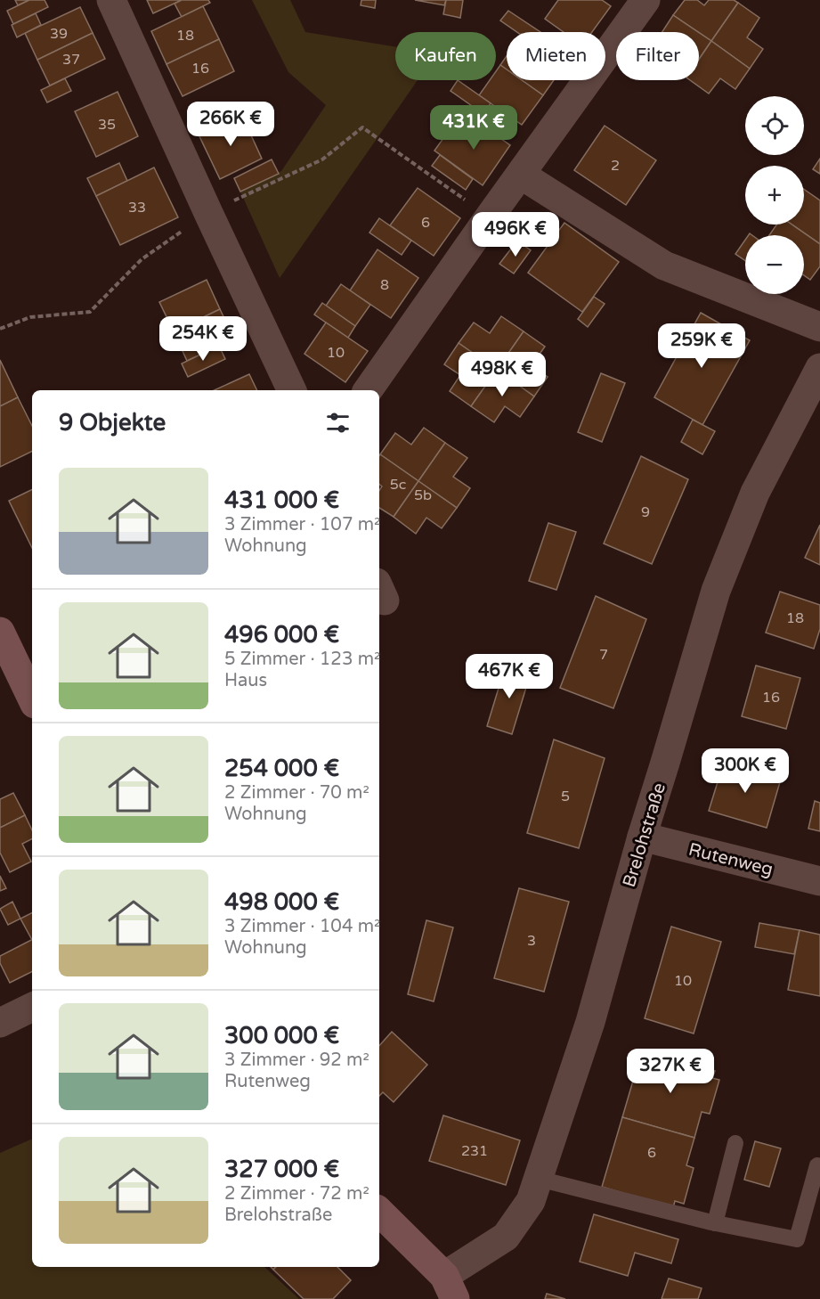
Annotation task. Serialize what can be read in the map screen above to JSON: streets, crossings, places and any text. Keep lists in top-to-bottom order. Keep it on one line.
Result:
{"streets":{"street":["Brelohstraße","Rutenweg"]},"crossings":[["Brelohstraße","Rutenweg"]],"house_numbers":["39","18","37","16","35","2","33","6","8","10","5c","5b","9","18","7","16","5","3","10","231","6"],"page":{"chip":["Kaufen","Mieten","Filter"],"map_buttons":["+","−"],"price":["266K €","431K €","496K €","254K €","259K €","498K €","467K €","300K €","327K €"],"heading":"9 Objekte","list":[{"name":"431 000 €","note":"3 Zimmer · 107 m² · Wohnung"},{"name":"496 000 €","note":"5 Zimmer · 123 m² · Haus"},{"name":"254 000 €","note":"2 Zimmer · 70 m² · Wohnung"},{"name":"498 000 €","note":"3 Zimmer · 104 m² · Wohnung"},{"name":"300 000 €","note":"3 Zimmer · 92 m² · Rutenweg"},{"name":"327 000 €","note":"2 Zimmer · 72 m² · Brelohstraße"}]}}
